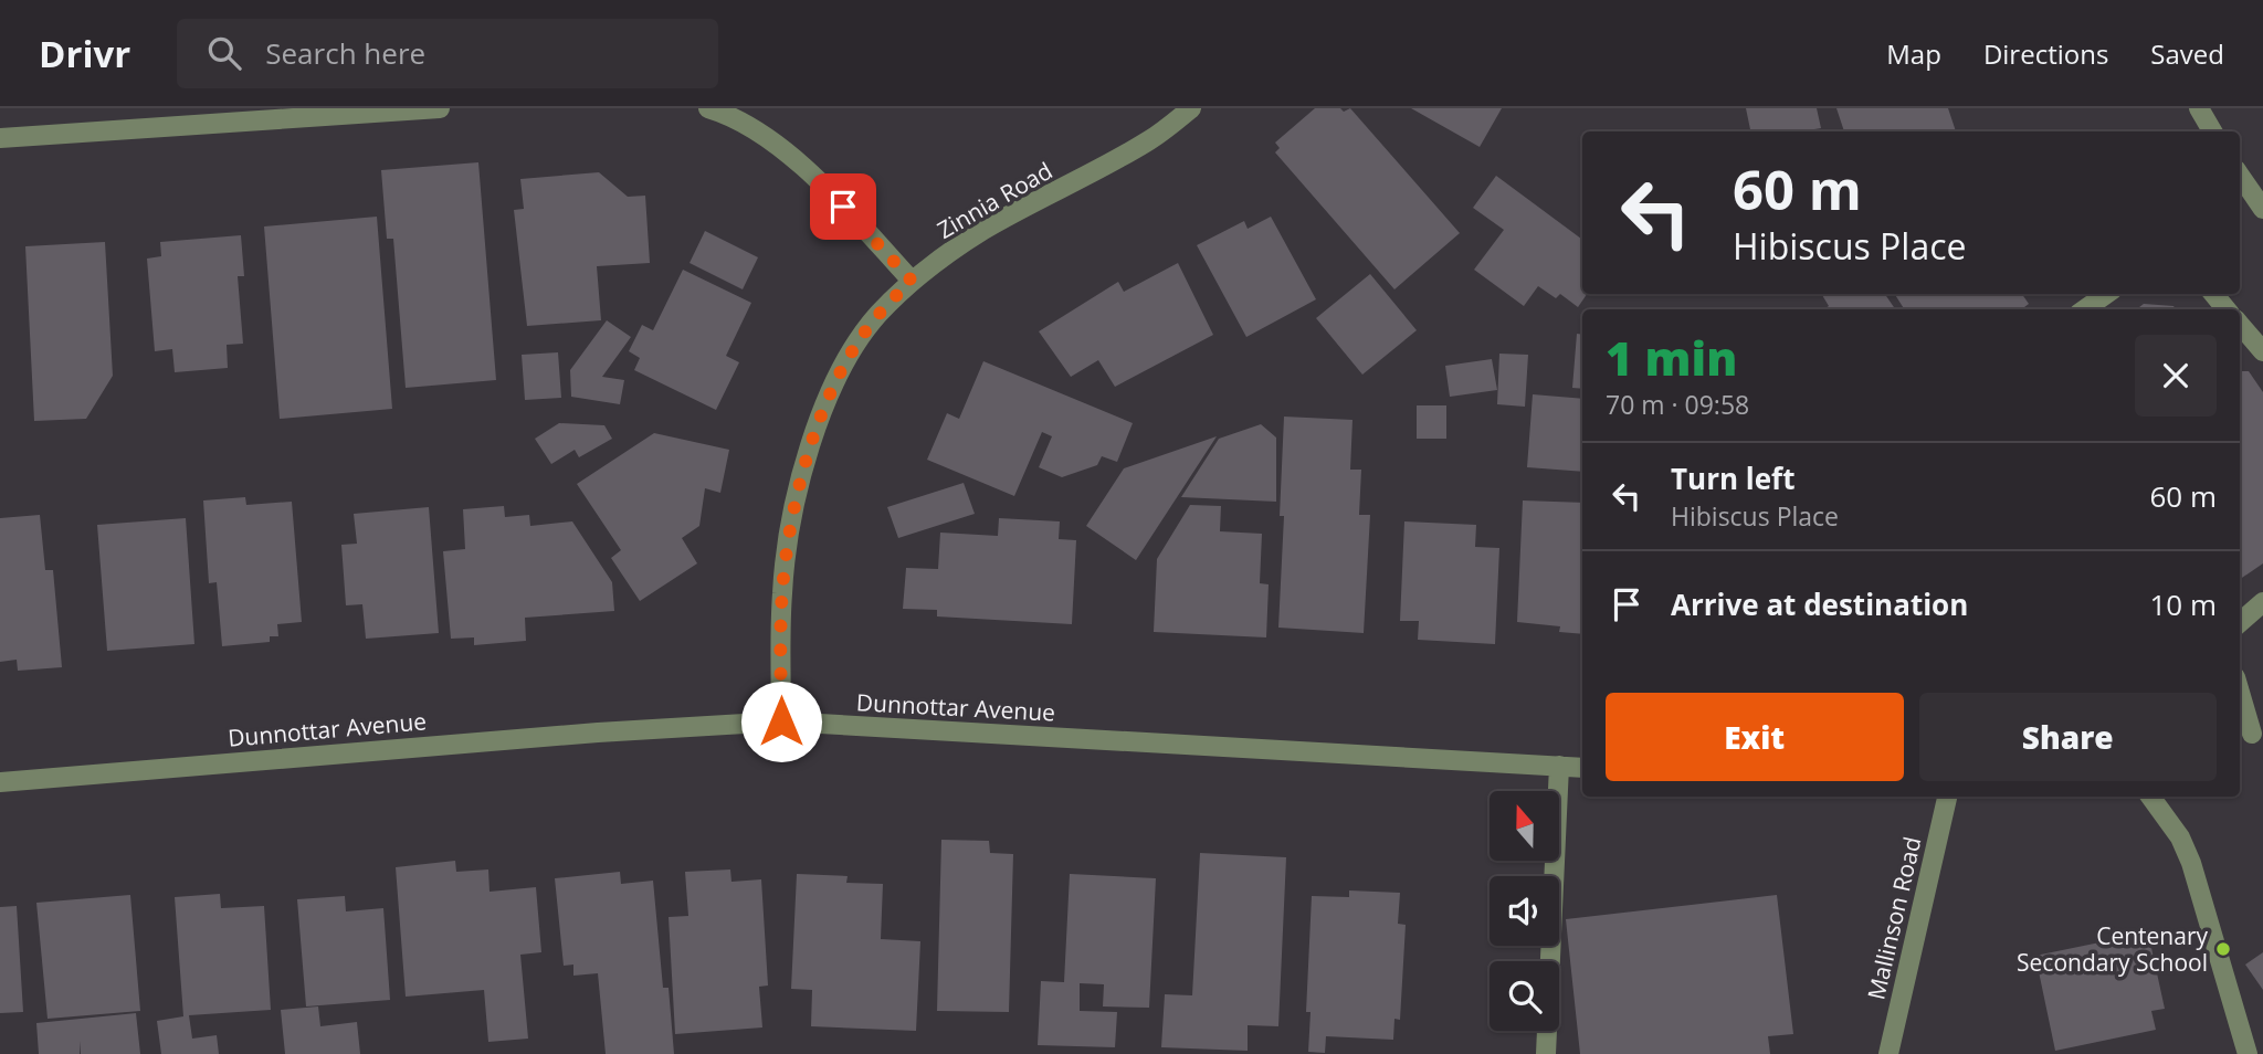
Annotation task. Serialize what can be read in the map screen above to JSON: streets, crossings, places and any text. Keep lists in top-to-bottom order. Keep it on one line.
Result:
{"streets":{"street":["Zinnia Road","Dunnottar Avenue","Mallinson Road"]},"crossings":[["Zinnia Road","Dunnottar Avenue"]],"places":["Centenary Secondary School"],"north":"top","page":{"header":"Drivr","search":"Search here","nav":["Map","Directions","Saved"],"turn":["60 m","Hibiscus Place"],"heading":["1 min","70 m · 09:58"],"list":[{"name":"Turn left","note":"Hibiscus Place","value":"60 m"},{"name":"Arrive at destination","value":"10 m"}],"buttons":["Exit","Share"]}}
